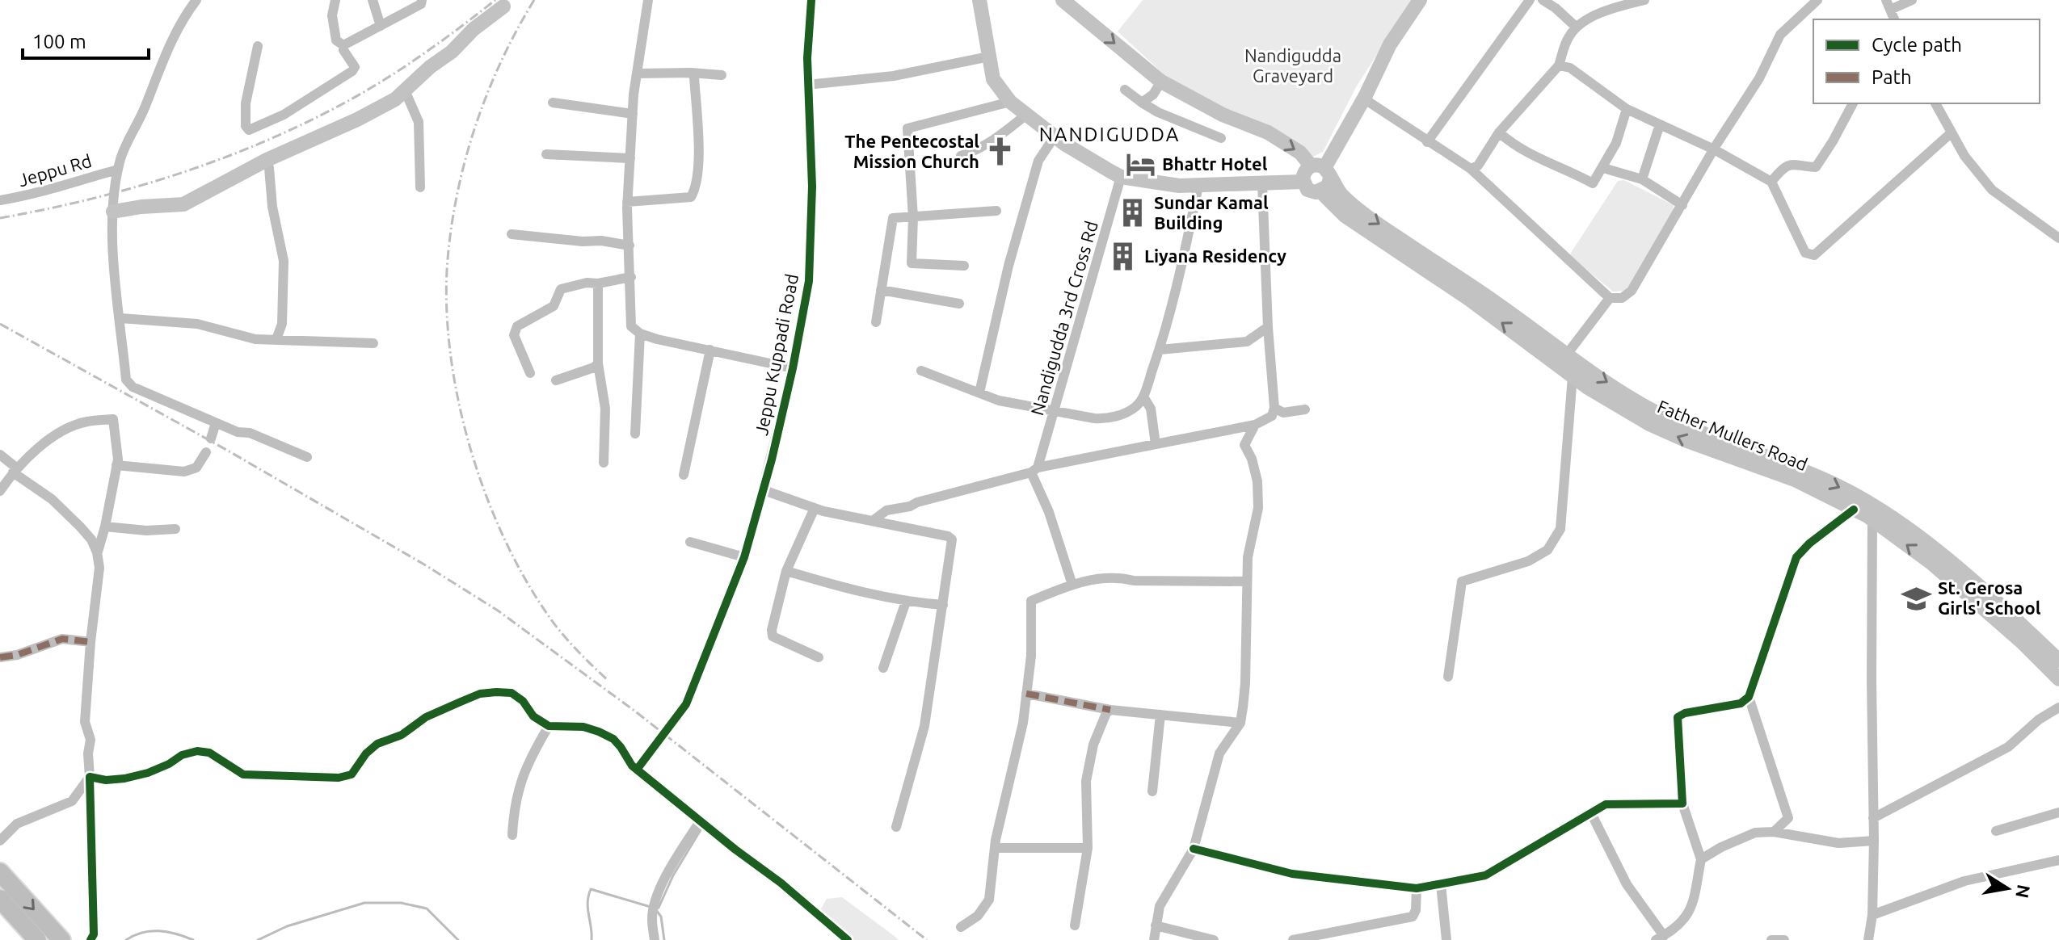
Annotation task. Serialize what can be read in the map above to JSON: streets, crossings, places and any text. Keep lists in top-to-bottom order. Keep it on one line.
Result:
{"streets":{"main road":["Father Mullers Road"],"street":["Jeppu Rd","Nandigudda 3rd Cross Rd","Jeppu Kuppadi Road"]},"districts":["NANDIGUDDA"],"parks":["Nandigudda Graveyard"],"places":{"church":["The Pentecostal Mission Church"],"hotel":["Bhattr Hotel"],"building":["Sundar Kamal Building","Liyana Residency"],"school or university":["St. Gerosa Girls' School"]},"legend":["Cycle path","Path"],"scale_bar":"100 m","north":"right"}
